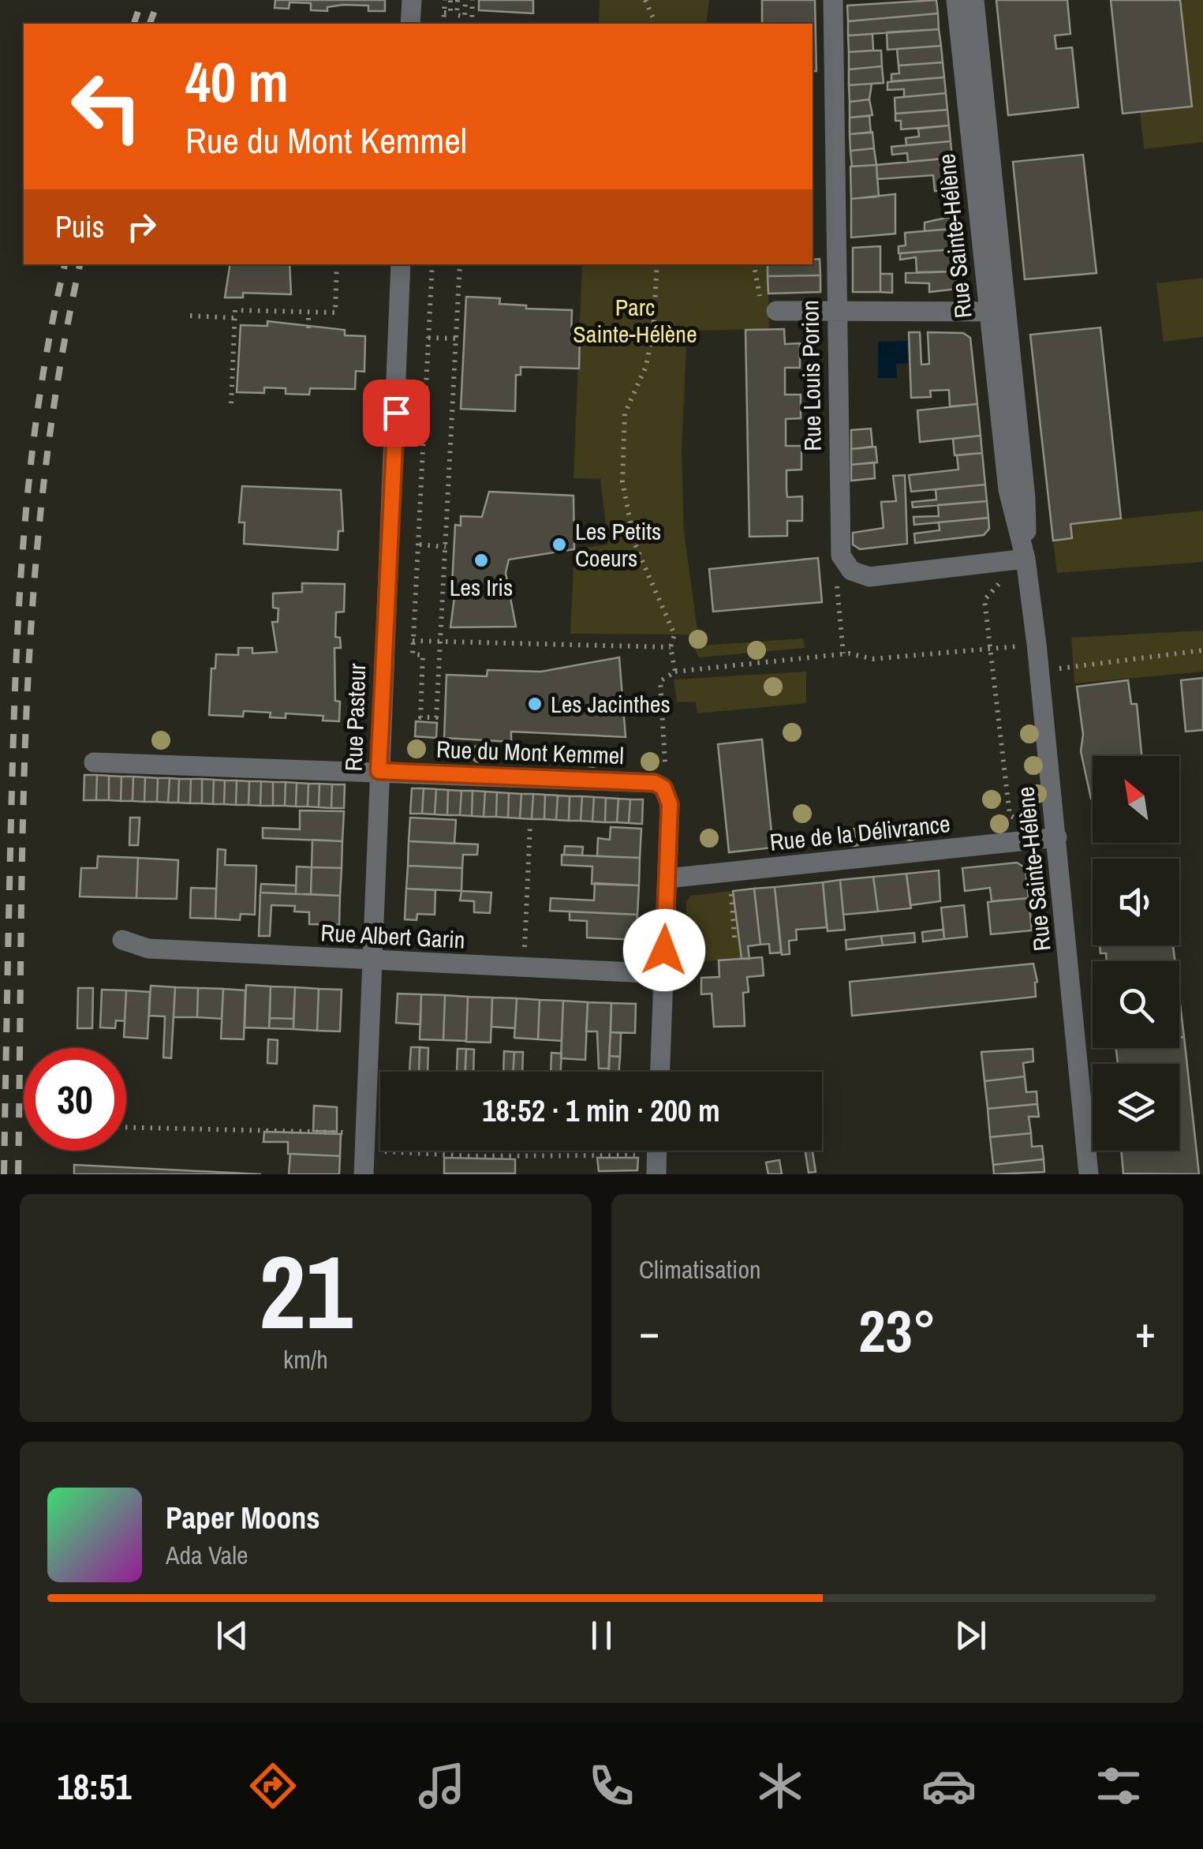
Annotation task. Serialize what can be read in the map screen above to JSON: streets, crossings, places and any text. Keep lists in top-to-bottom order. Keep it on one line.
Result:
{"streets":{"street":["Rue Sainte-Hélène","Rue Louis Porion","Rue Pasteur","Rue du Mont Kemmel","Rue de la Délivrance","Rue Albert Garin"]},"crossings":[["Rue Sainte-Hélène","Rue Louis Porion"],["Rue Sainte-Hélène","Rue de la Délivrance"],["Rue Pasteur","Rue du Mont Kemmel"],["Rue Pasteur","Rue Albert Garin"],["Rue du Mont Kemmel","Rue de la Délivrance"],["Rue du Mont Kemmel","Rue Albert Garin"]],"parks":["Parc Sainte-Hélène"],"places":["Les Petits Coeurs","Les Iris","Les Jacinthes"],"north":"top left","page":{"turn":["40 m","Rue du Mont Kemmel"],"then":"Puis","limit":"30","trip":"18:52 · 1 min · 200 m","tile":[["21","km/h"],"Climatisation"],"heat":["−","23°","+"],"song":["Paper Moons","Ada Vale"],"tabs":"18:51"}}
